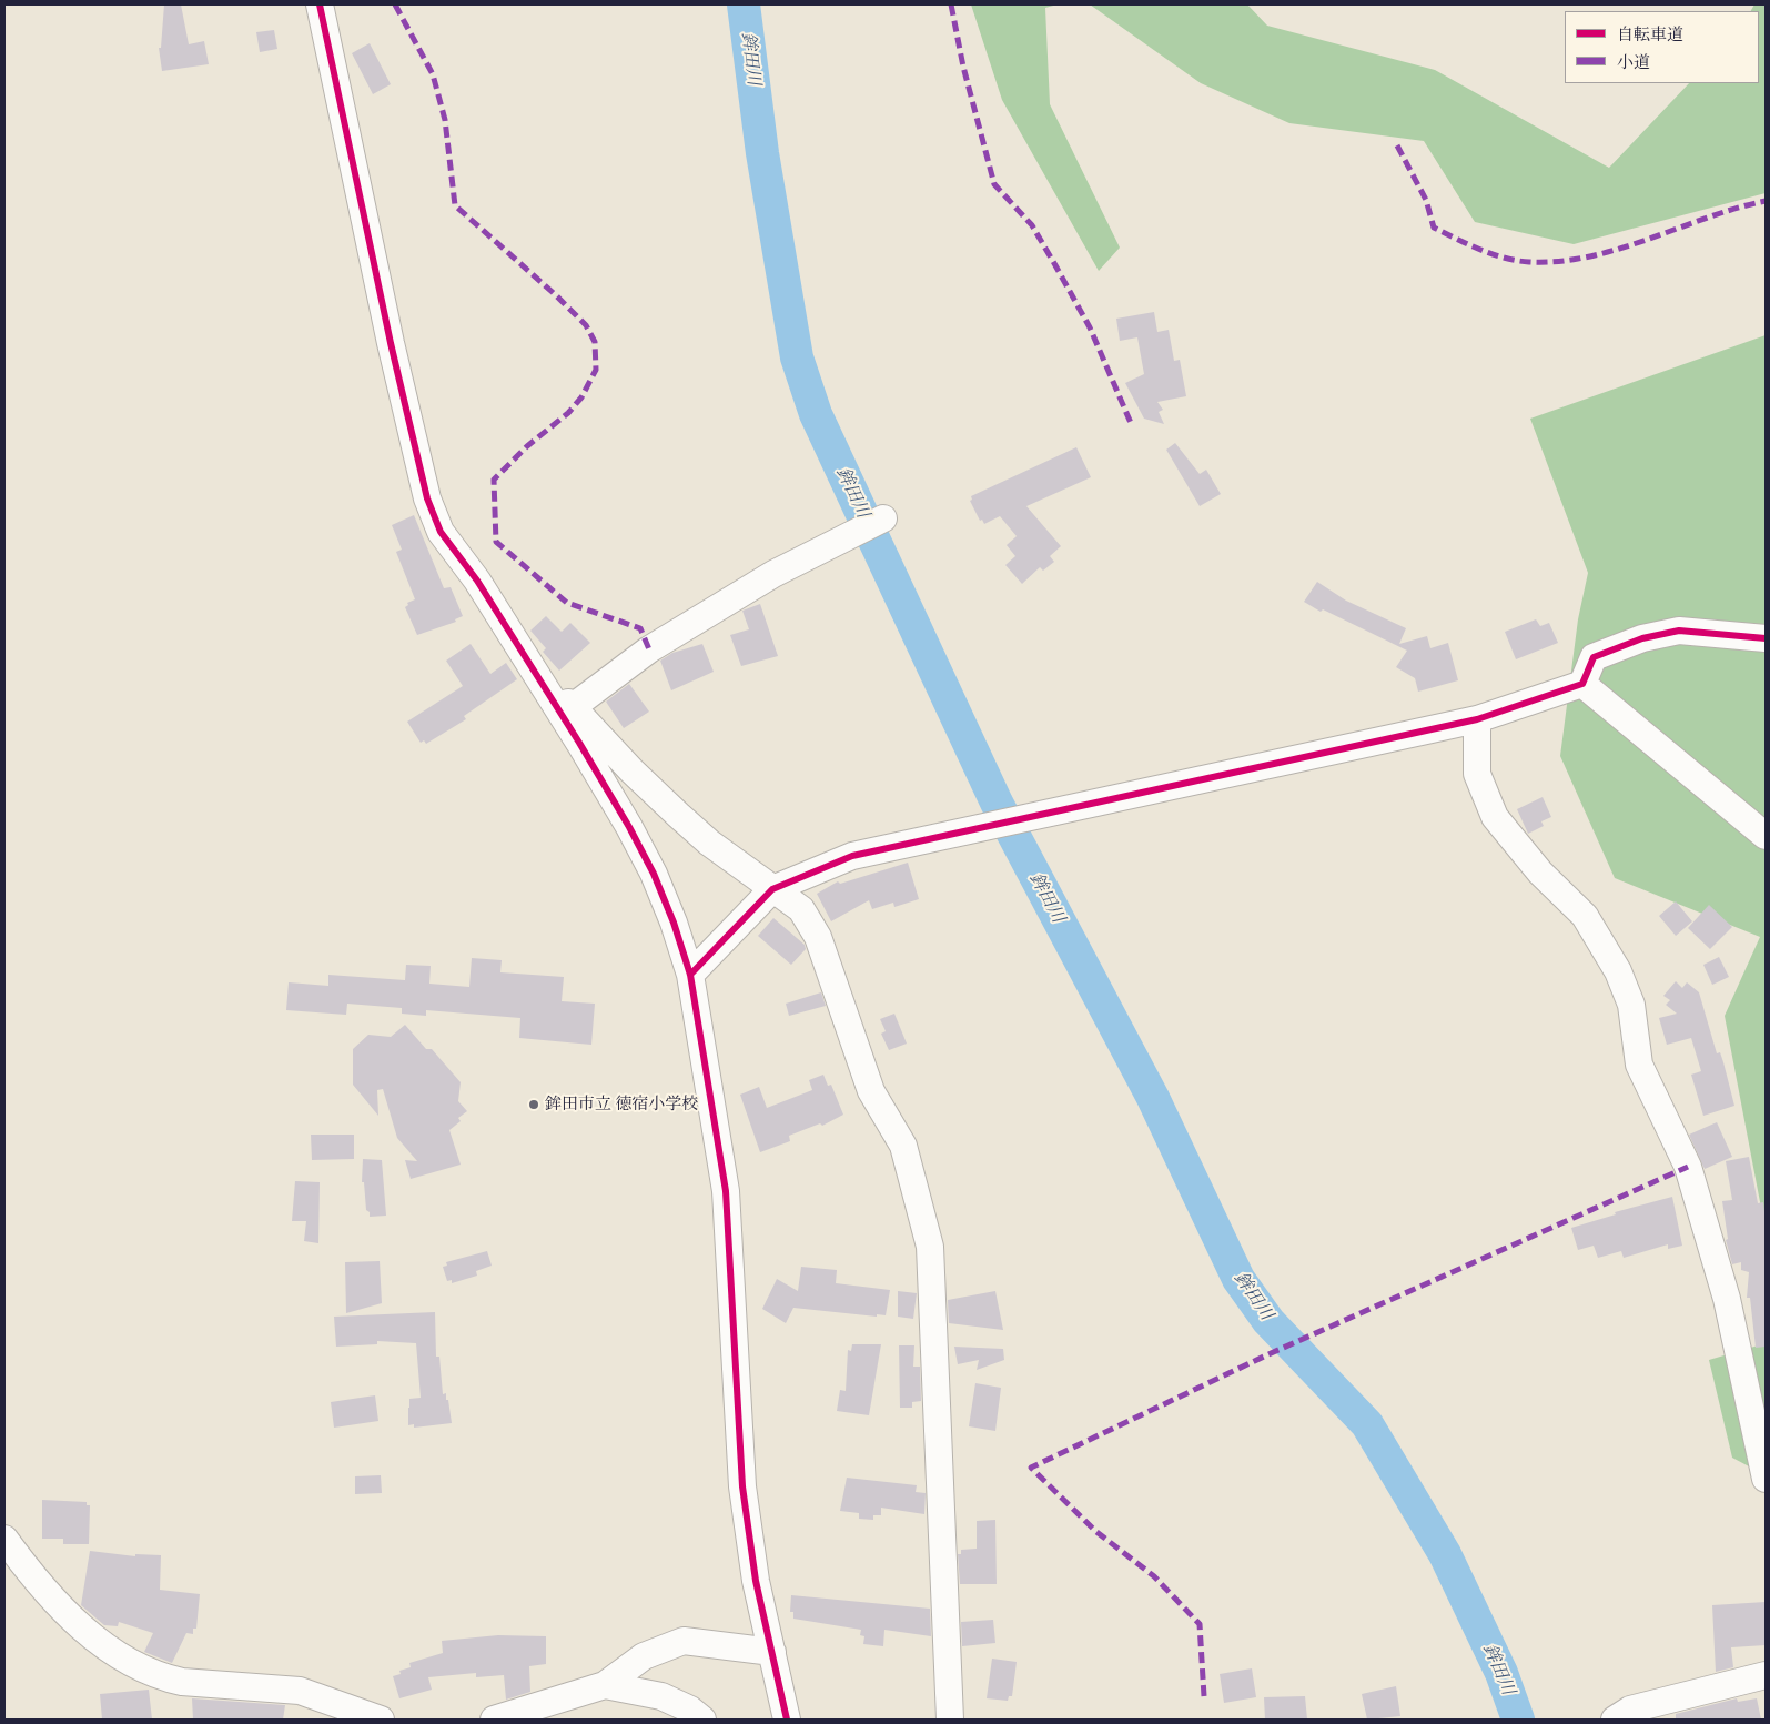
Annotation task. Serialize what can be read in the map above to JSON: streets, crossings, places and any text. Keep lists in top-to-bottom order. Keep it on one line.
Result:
{"water":["鉾田川"],"places":["鉾田市立 徳宿小学校"],"legend":["自転車道","小道"]}
